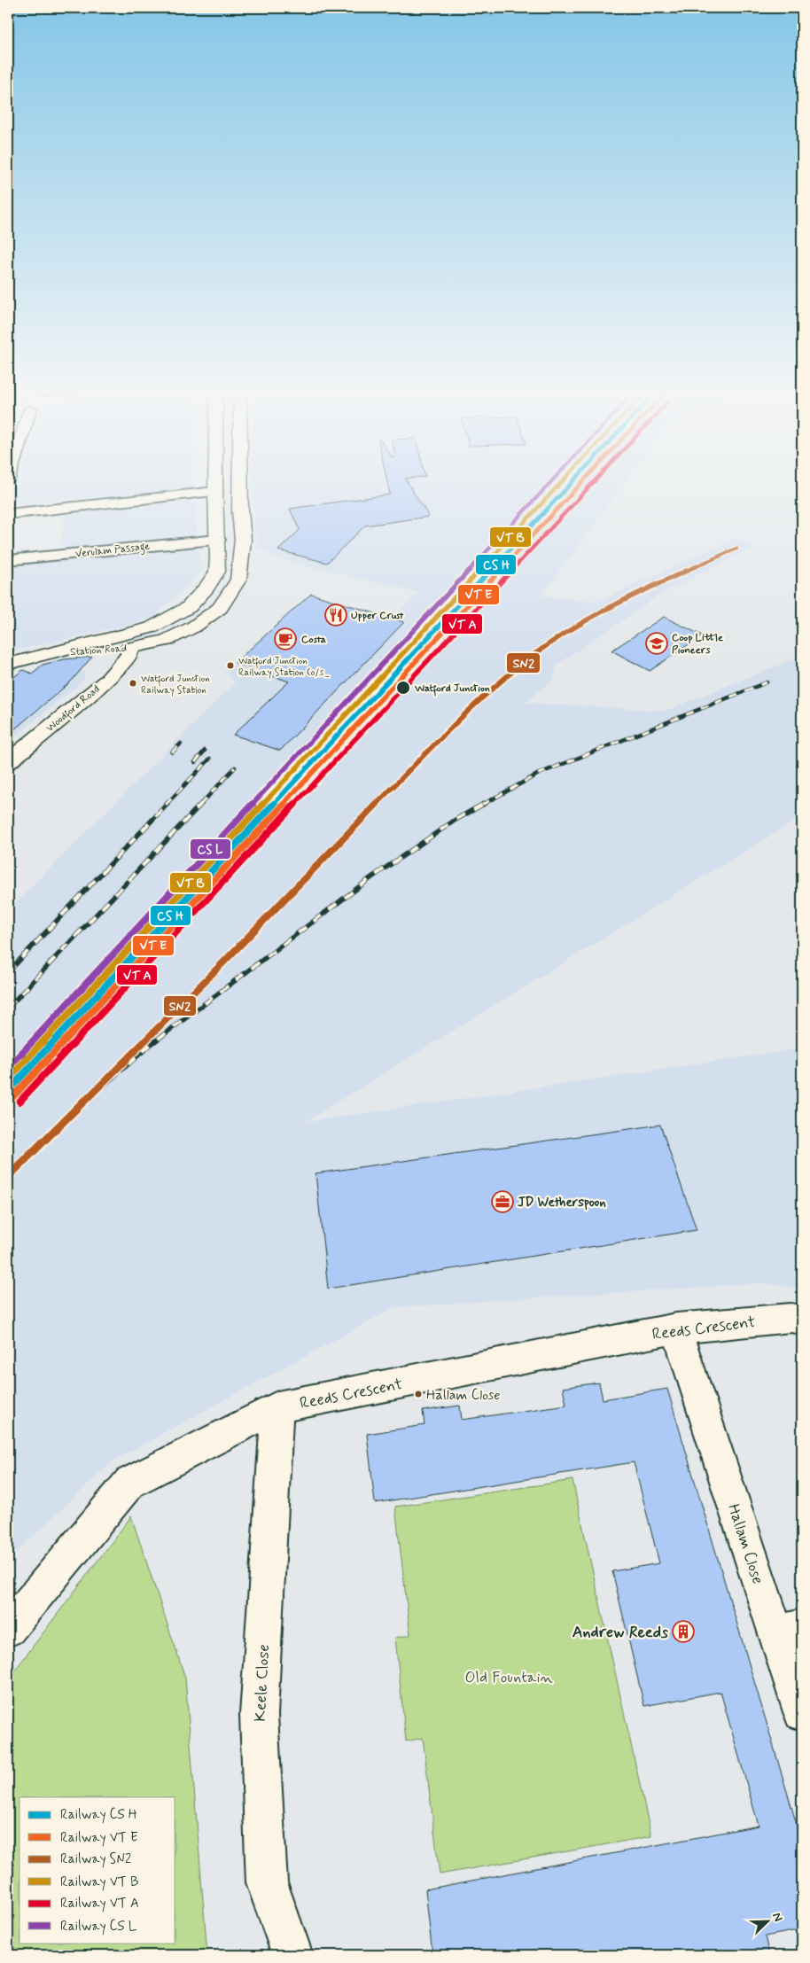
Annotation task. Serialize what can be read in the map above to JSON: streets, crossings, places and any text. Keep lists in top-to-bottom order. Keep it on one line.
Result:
{"streets":{"street":["Verulam Passage","Station Road","Woodford Road","Reeds Crescent","Hallam Close","Keele Close"]},"crossings":[["Verulam Passage","Station Road"],["Station Road","Woodford Road"],["Reeds Crescent","Hallam Close"],["Reeds Crescent","Keele Close"]],"parks":["Old Fountain"],"places":{"restaurant":["Upper Crust"],"cafe":["Costa"],"school or university":["Coop Little Pioneers"],"other":["Watford Junction Railway Station (o/s_","Watford Junction Railway Station","Watford Junction","Hallam Close"],"office":["JD Wetherspoon"],"building":["Andrew Reeds"]},"lines":["rail line SN2"],"legend":["Railway CS H","Railway VT E","Railway SN2","Railway VT B","Railway VT A","Railway CS L"],"north":"top right"}
